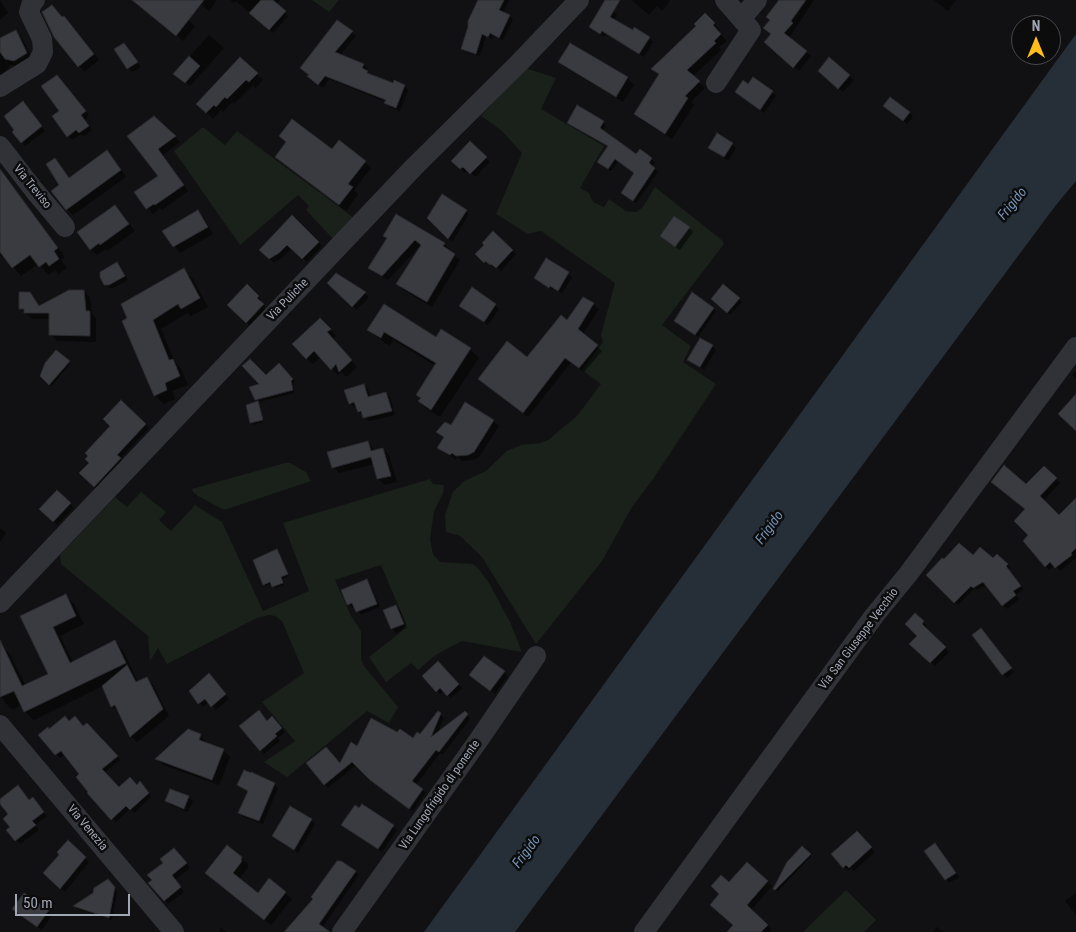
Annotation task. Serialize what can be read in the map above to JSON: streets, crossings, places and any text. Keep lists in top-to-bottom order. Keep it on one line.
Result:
{"streets":{"street":["Via Treviso","Via Puliche","Via San Giuseppe Vecchio","Via Lungofrigido di ponente","Via Venezia"]},"water":["Frigido"],"scale_bar":"50 m","north":"top"}
